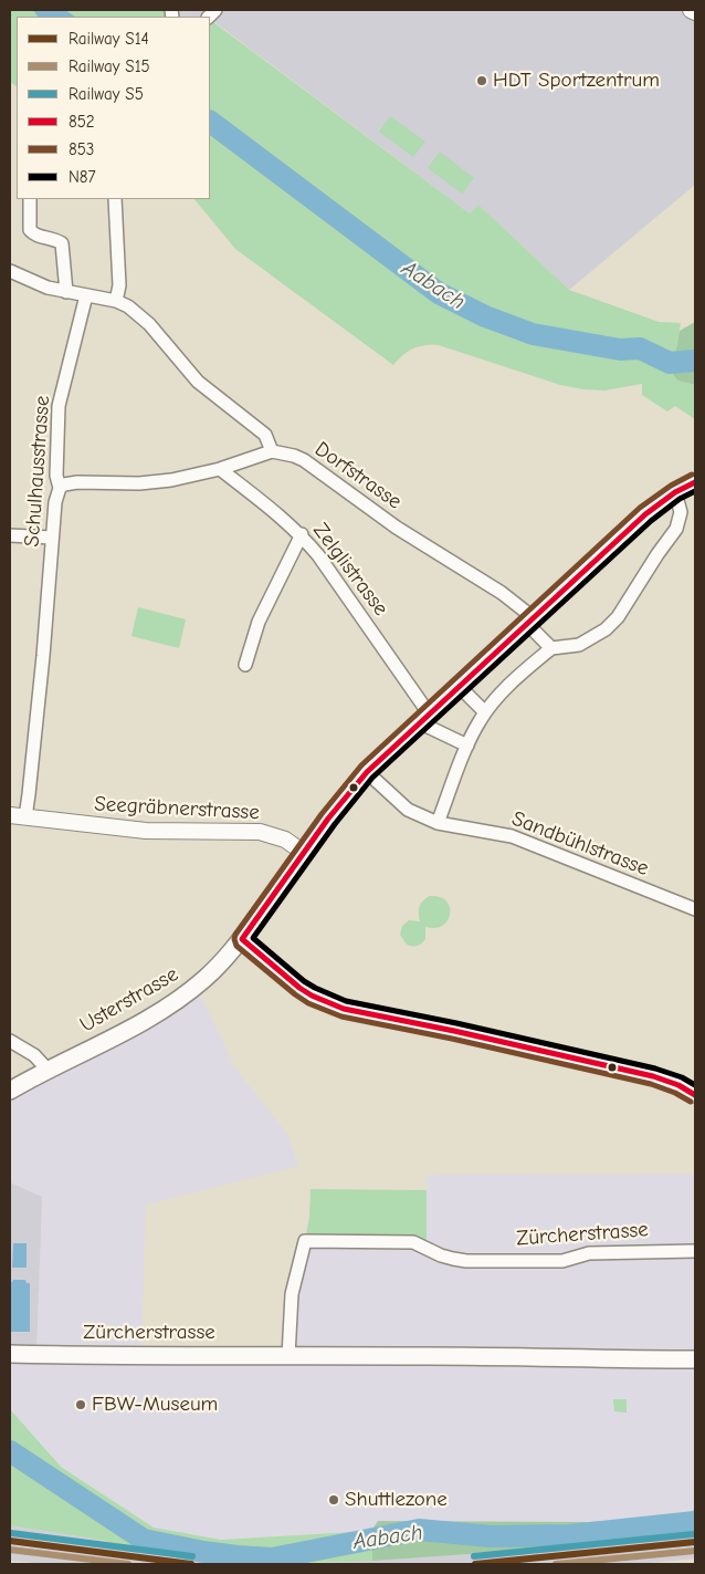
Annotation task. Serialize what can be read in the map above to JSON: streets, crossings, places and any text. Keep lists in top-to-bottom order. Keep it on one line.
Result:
{"streets":{"main road":["Usterstrasse","Zürcherstrasse"],"street":["Schulhausstrasse","Dorfstrasse","Zelglistrasse","Seegräbnerstrasse","Sandbühlstrasse"]},"crossings":[["Schulhausstrasse","Seegräbnerstrasse"],["Dorfstrasse","Usterstrasse"],["Zelglistrasse","Usterstrasse"],["Seegräbnerstrasse","Usterstrasse"],["Sandbühlstrasse","Usterstrasse"]],"water":["Aabach"],"places":["HDT Sportzentrum","FBW-Museum","Shuttlezone"],"lines":["transit line 853","transit line 852","transit line N87","rail line S5","rail line S14","rail line S15"],"legend":["Railway S14","Railway S15","Railway S5","852","853","N87"]}
